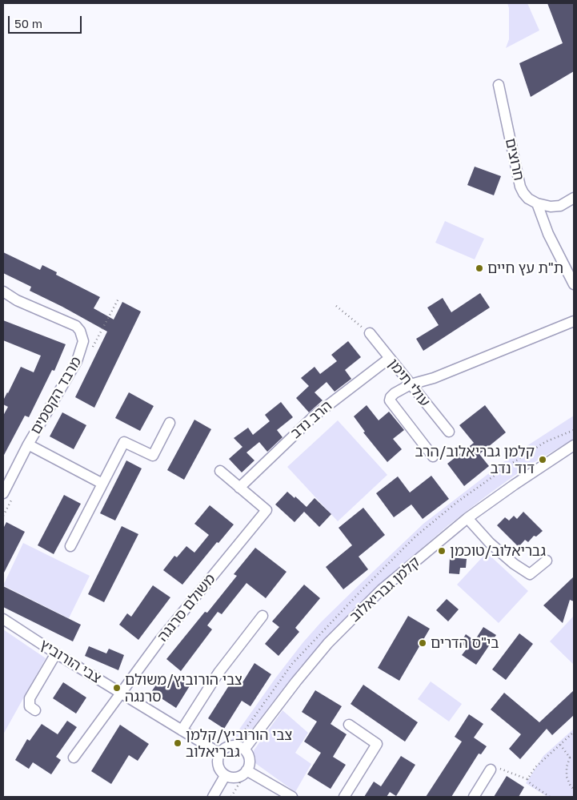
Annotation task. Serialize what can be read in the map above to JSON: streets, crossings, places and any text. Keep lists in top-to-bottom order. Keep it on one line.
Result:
{"streets":{"street":["חרוצים","עולי תימן","מרבד הקסמים","הרב נדב","קלמן גבריאלוב","משולם סרנגה","צבי הורוביץ"]},"crossings":[["עולי תימן","הרב נדב"],["הרב נדב","משולם סרנגה"],["קלמן גבריאלוב","צבי הורוביץ"],["משולם סרנגה","צבי הורוביץ"]],"places":["ת\"ת עץ חיים","קלמן גבריאלוב/הרב דוד נדב","גבריאלוב/טוכמן","בי\"ס הדרים","צבי הורוביץ/משולם סרנגה","צבי הורוביץ/קלמן גבריאלוב"],"scale_bar":"50 m"}
